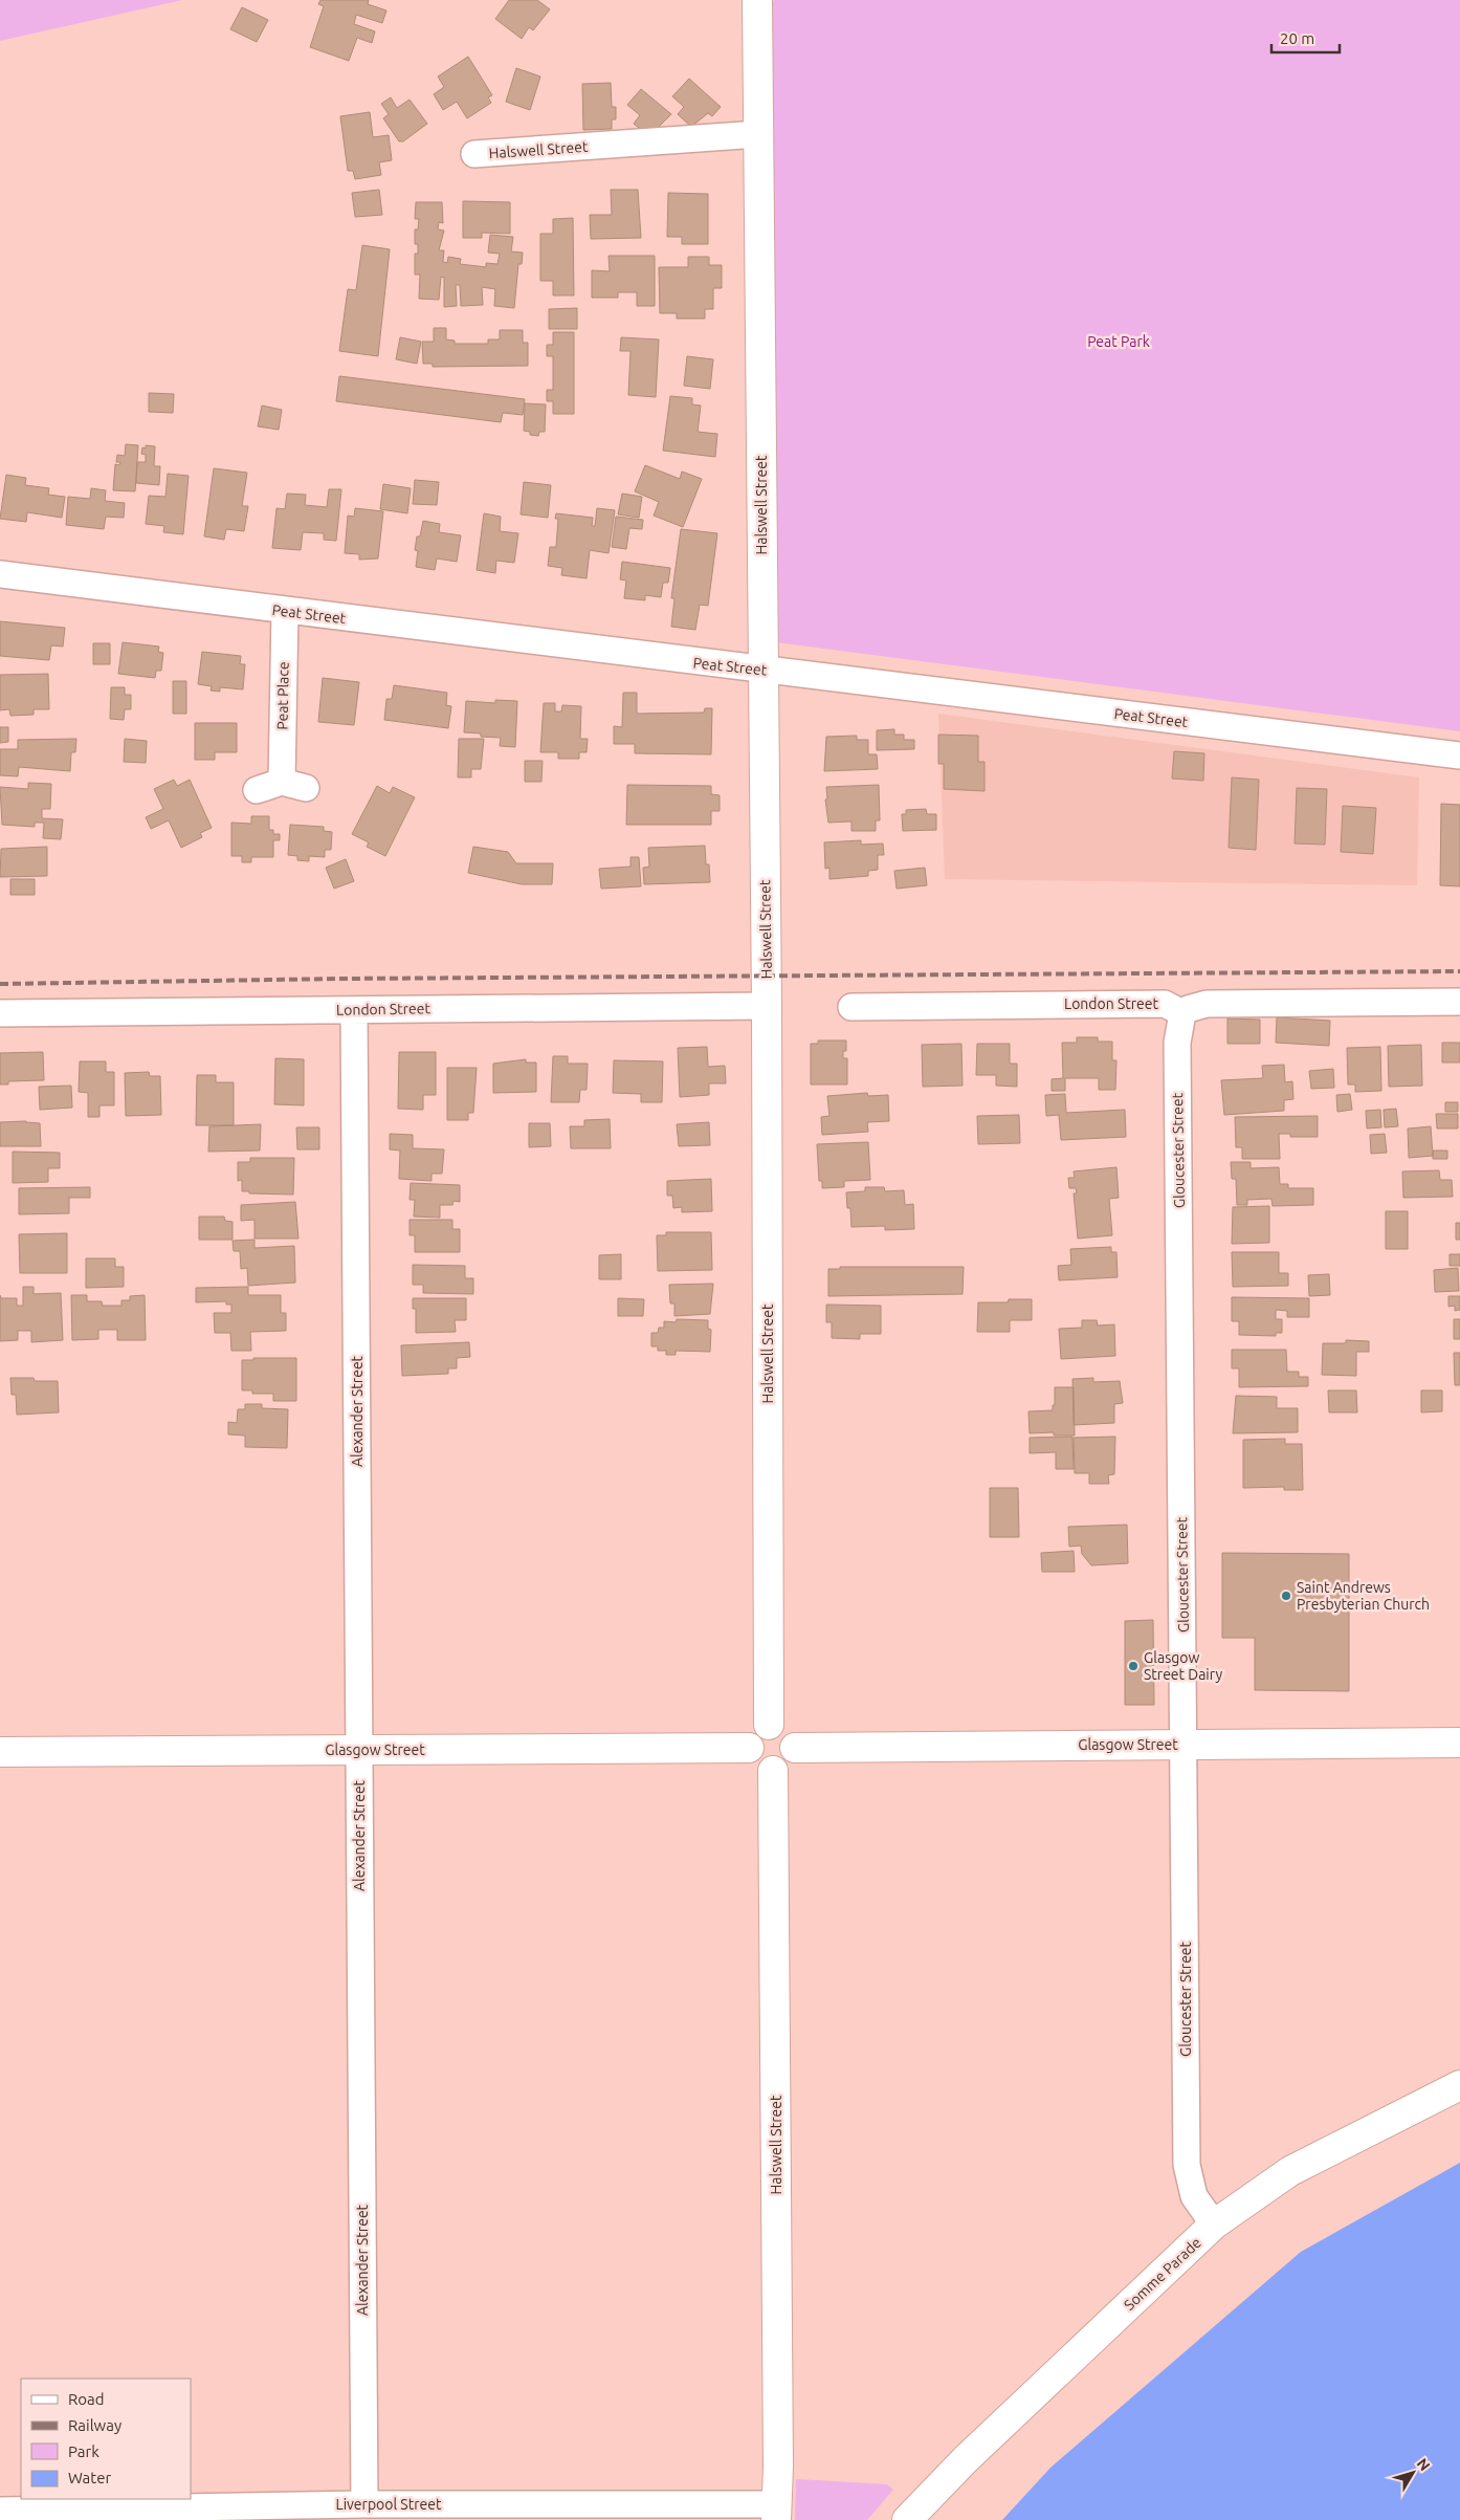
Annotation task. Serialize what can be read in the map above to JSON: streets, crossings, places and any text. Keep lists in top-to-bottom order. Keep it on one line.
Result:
{"streets":{"street":["Halswell Street","Peat Street","Peat Place","London Street","Gloucester Street","Alexander Street","Glasgow Street","Somme Parade","Liverpool Street"]},"crossings":[["Halswell Street","Peat Street"],["Halswell Street","London Street"],["Halswell Street","Glasgow Street"],["Halswell Street","Liverpool Street"],["Peat Street","Peat Place"],["London Street","Gloucester Street"],["London Street","Alexander Street"],["Gloucester Street","Glasgow Street"],["Gloucester Street","Somme Parade"],["Alexander Street","Glasgow Street"],["Alexander Street","Liverpool Street"]],"parks":["Peat Park"],"places":["Saint Andrews Presbyterian Church","Glasgow Street Dairy"],"legend":["Road","Railway","Park","Water"],"scale_bar":"20 m","north":"top right"}
